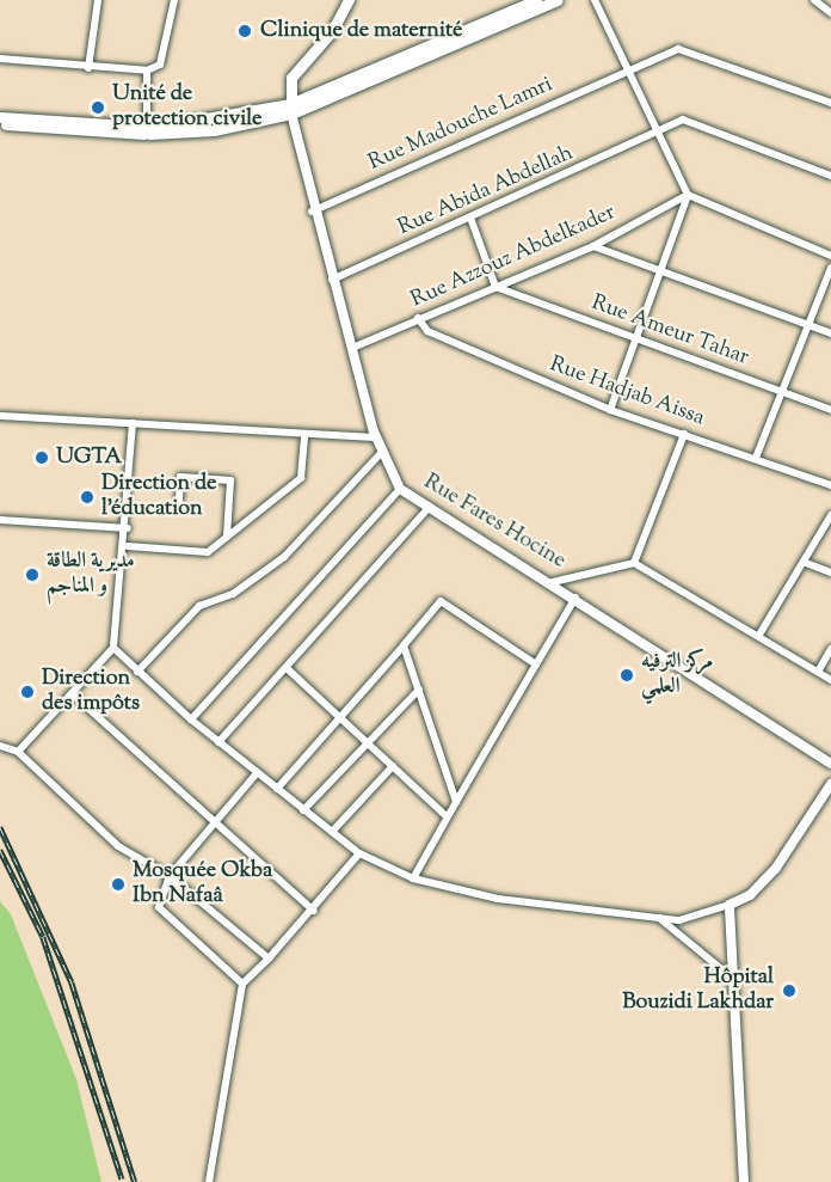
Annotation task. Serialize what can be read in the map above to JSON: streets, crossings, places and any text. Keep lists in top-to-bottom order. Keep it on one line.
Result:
{"streets":{"main road":["Rue Fares Hocine"],"street":["Rue Madouche Lamri","Rue Abida Abdellah","Rue Azzouz Abdelkader","Rue Ameur Tahar","Rue Hadjab Aissa"]},"crossings":[["Rue Madouche Lamri","Rue Fares Hocine"],["Rue Abida Abdellah","Rue Fares Hocine"],["Rue Azzouz Abdelkader","Rue Ameur Tahar"],["Rue Azzouz Abdelkader","Rue Hadjab Aissa"],["Rue Azzouz Abdelkader","Rue Fares Hocine"]],"places":["Clinique de maternité","Unité de protection civile","UGTA","Direction de l'éducation","مديرية الطاقة و المناجم","مركز الترفيه العلمي","Direction des impôts","Mosquée Okba Ibn Nafaâ","Hôpital Bouzidi Lakhdar"]}
